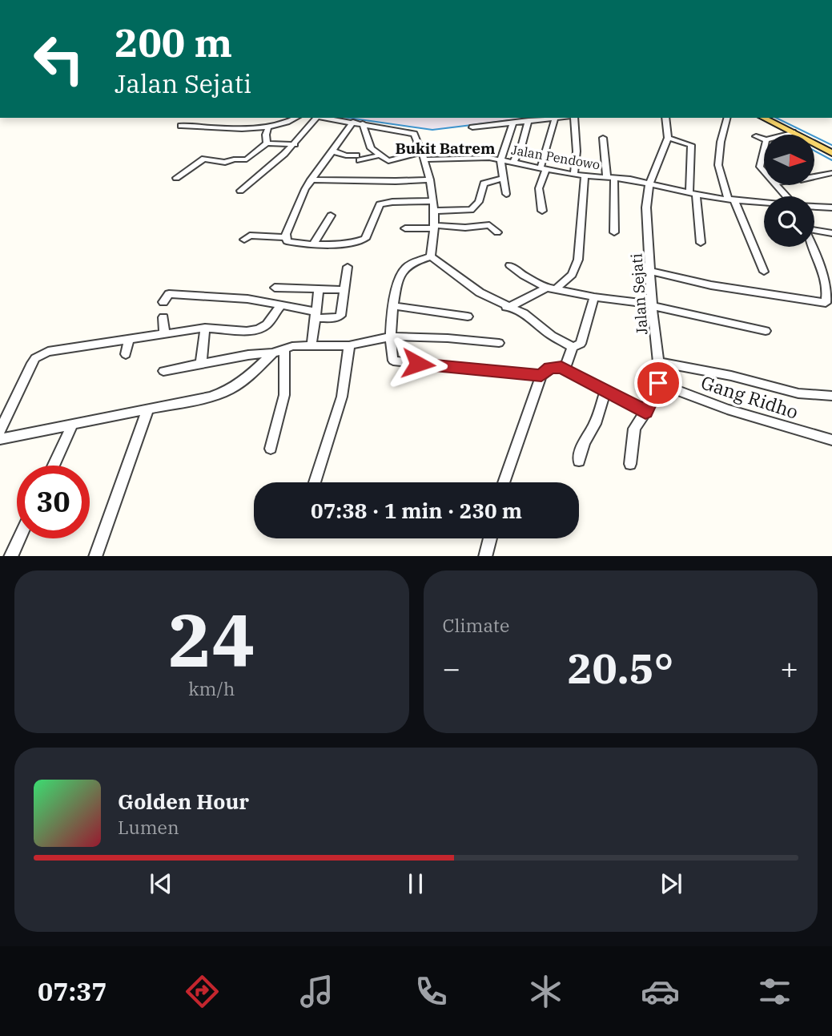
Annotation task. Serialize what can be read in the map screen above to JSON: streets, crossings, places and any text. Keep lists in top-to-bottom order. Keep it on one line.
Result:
{"streets":{"street":["Jalan Pendowo","Jalan Sejati","Gang Ridho"]},"crossings":[["Jalan Pendowo","Jalan Sejati"],["Jalan Sejati","Gang Ridho"]],"districts":["Bukit Batrem"],"north":"right","page":{"turn":["200 m","Jalan Sejati"],"limit":"30","trip":"07:38 · 1 min · 230 m","tile":[["24","km/h"],"Climate"],"heat":["−","20.5°","+"],"song":["Golden Hour","Lumen"],"tabs":"07:37"}}
